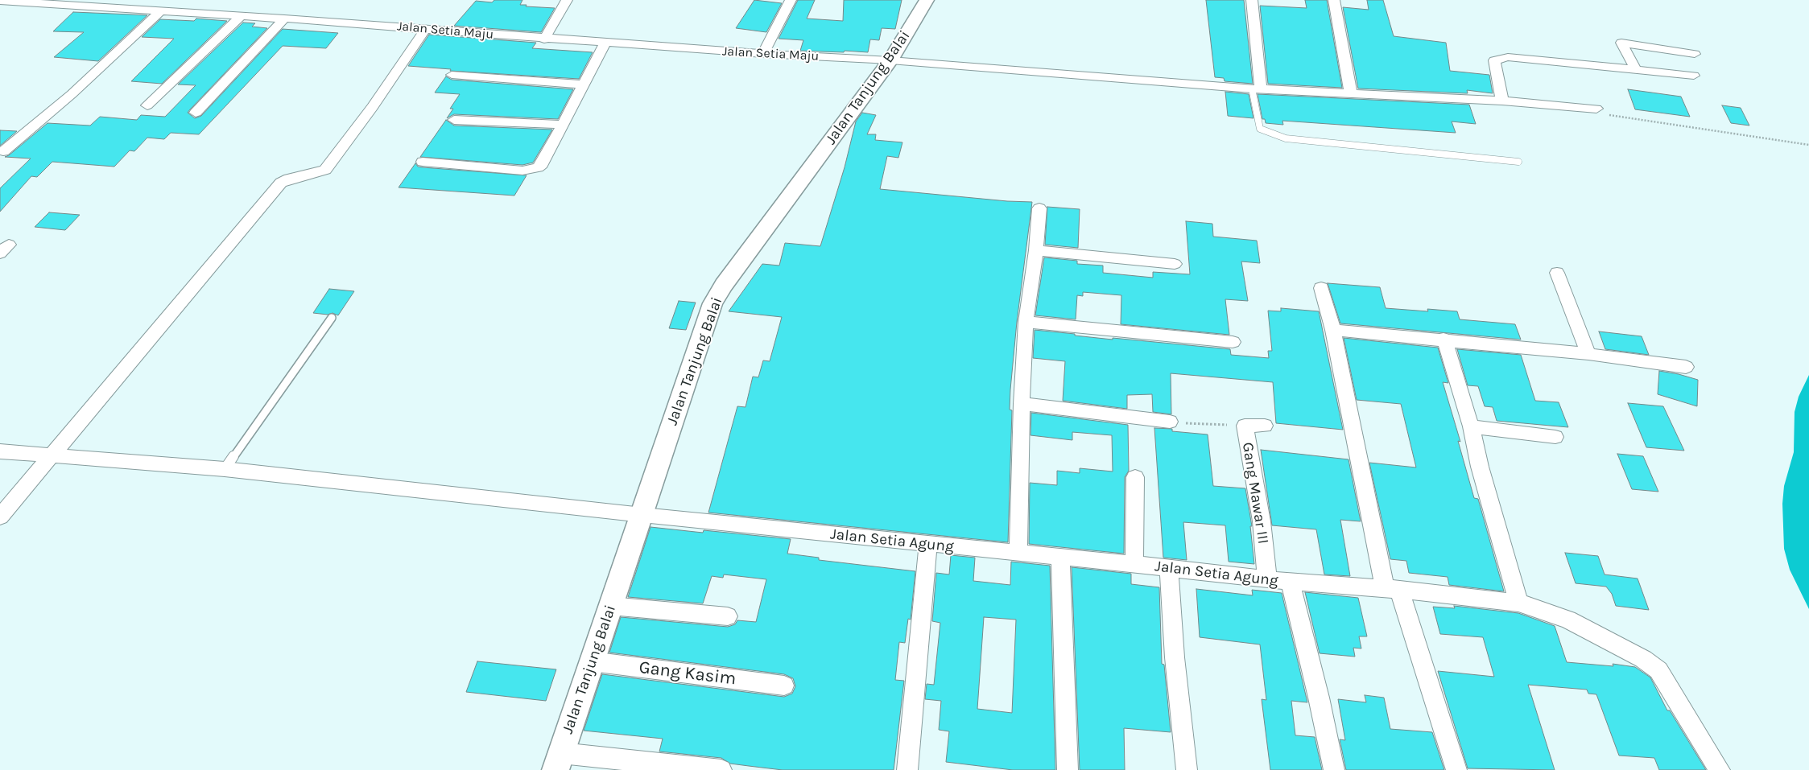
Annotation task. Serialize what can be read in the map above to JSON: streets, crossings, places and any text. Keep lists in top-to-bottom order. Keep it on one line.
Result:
{"streets":{"street":["Jalan Setia Maju","Jalan Tanjung Balai","Gang Mawar III","Jalan Setia Agung","Gang Kasim"]},"crossings":[["Jalan Setia Maju","Jalan Tanjung Balai"],["Jalan Tanjung Balai","Jalan Setia Agung"],["Jalan Tanjung Balai","Gang Kasim"],["Gang Mawar III","Jalan Setia Agung"]]}
